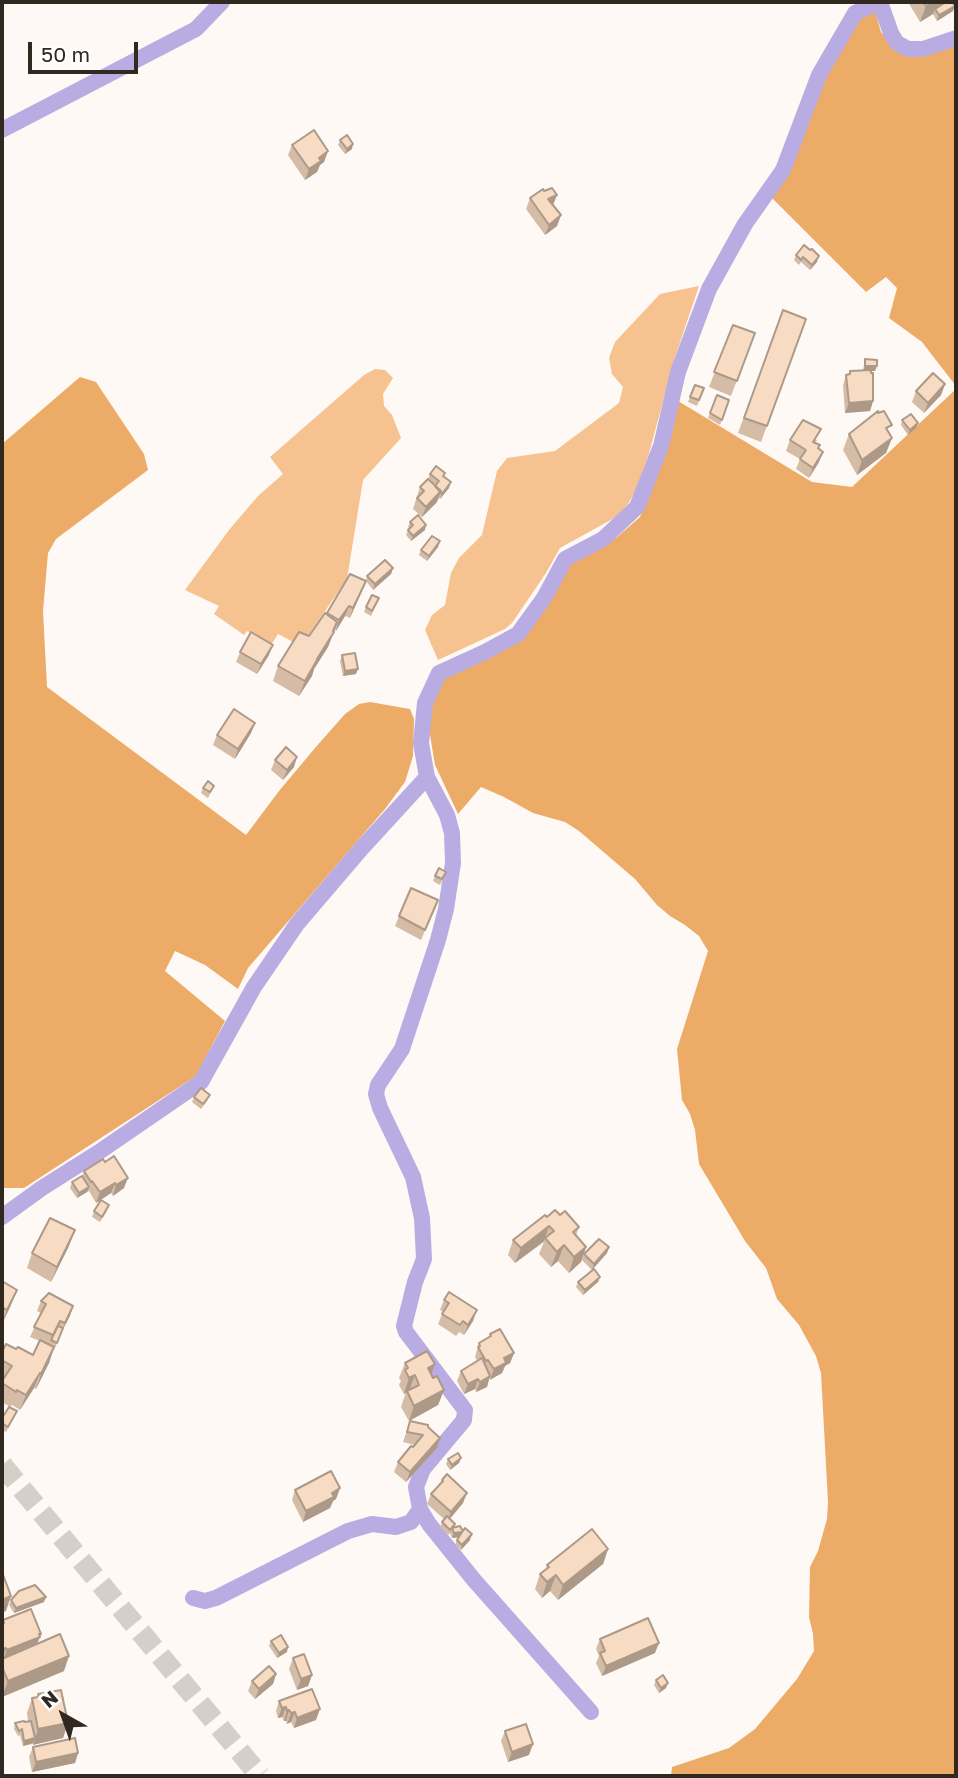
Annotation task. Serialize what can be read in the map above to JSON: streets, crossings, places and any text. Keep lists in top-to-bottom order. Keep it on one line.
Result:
{"scale_bar":"50 m","north":"top left"}
